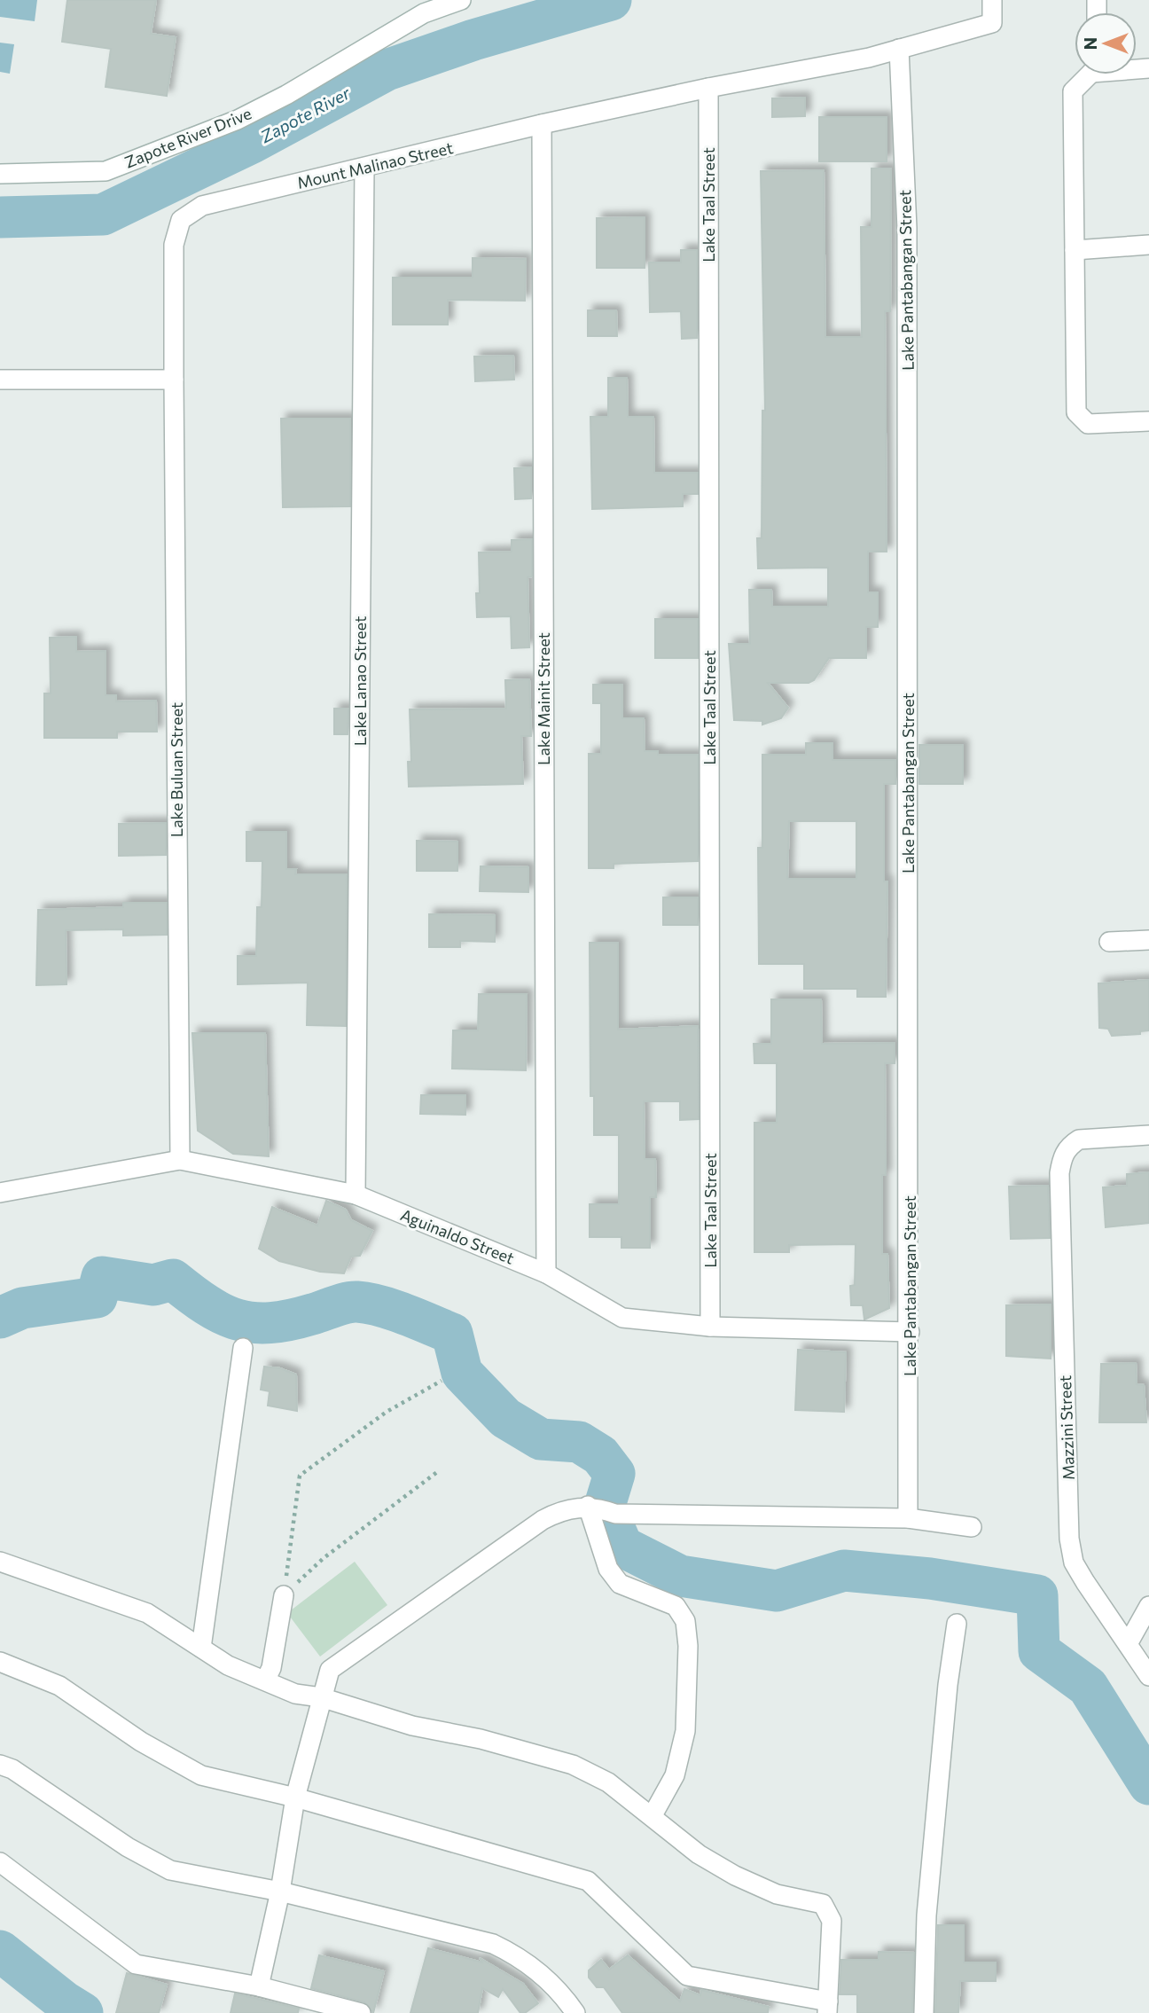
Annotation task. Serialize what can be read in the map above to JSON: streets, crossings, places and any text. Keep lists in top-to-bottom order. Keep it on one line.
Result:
{"streets":{"street":["Zapote River Drive","Mount Malinao Street","Lake Taal Street","Lake Pantabangan Street","Lake Lanao Street","Lake Mainit Street","Lake Buluan Street","Aguinaldo Street","Mazzini Street"]},"crossings":[["Mount Malinao Street","Lake Taal Street"],["Mount Malinao Street","Lake Pantabangan Street"],["Mount Malinao Street","Lake Lanao Street"],["Mount Malinao Street","Lake Mainit Street"],["Mount Malinao Street","Lake Buluan Street"],["Lake Taal Street","Aguinaldo Street"],["Lake Pantabangan Street","Aguinaldo Street"],["Lake Lanao Street","Aguinaldo Street"],["Lake Mainit Street","Aguinaldo Street"],["Lake Buluan Street","Aguinaldo Street"]],"water":["Zapote River"],"north":"left"}
